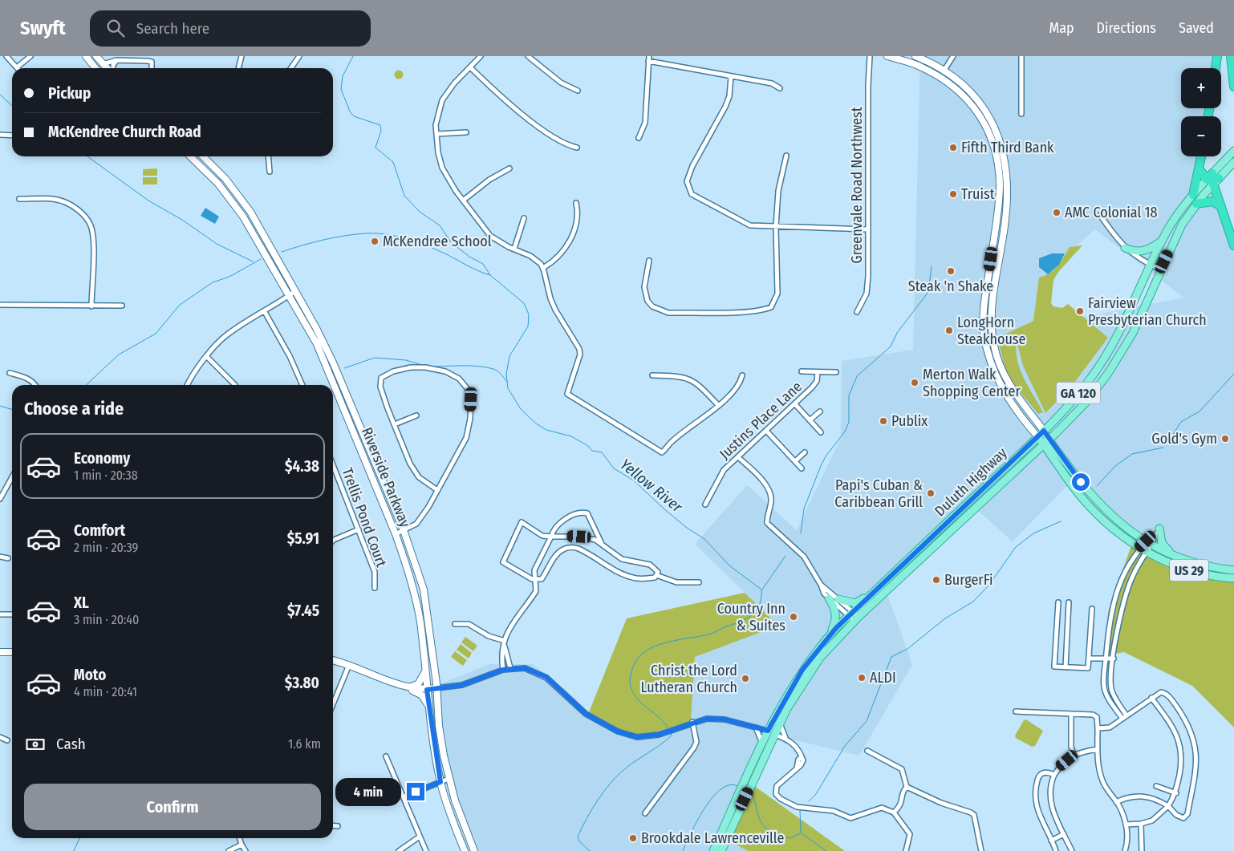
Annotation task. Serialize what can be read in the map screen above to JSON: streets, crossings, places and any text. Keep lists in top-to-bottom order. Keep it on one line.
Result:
{"streets":{"main road":["GA 120","Riverside Parkway","Duluth Highway","US 29"],"street":["Greenvale Road Northwest","Justins Place Lane","Trellis Pond Court"]},"crossings":[["Duluth Highway","US 29"]],"water":["Yellow River"],"places":["Fifth Third Bank","Truist","AMC Colonial 18","McKendree School","Steak 'n Shake","Fairview Presbyterian Church","LongHorn Steakhouse","Merton Walk Shopping Center","Publix","Gold's Gym","Papi's Cuban & Caribbean Grill","BurgerFi","Country Inn & Suites","ALDI","Christ the Lord Lutheran Church","Brookdale Lawrenceville"],"page":{"header":"Swyft","search":"Search here","nav":["Map","Directions","Saved"],"map_buttons":["+","−"],"banner":["Pickup","McKendree Church Road"],"heading":"Choose a ride","list":[{"name":"Economy","note":"1 min · 20:38","value":"$4.38"},{"name":"Comfort","note":"2 min · 20:39","value":"$5.91"},{"name":"XL","note":"3 min · 20:40","value":"$7.45"},{"name":"Moto","note":"4 min · 20:41","value":"$3.80"}],"pay":["Cash","1.6 km"],"buttons":"Confirm","bubble":"4 min"}}
